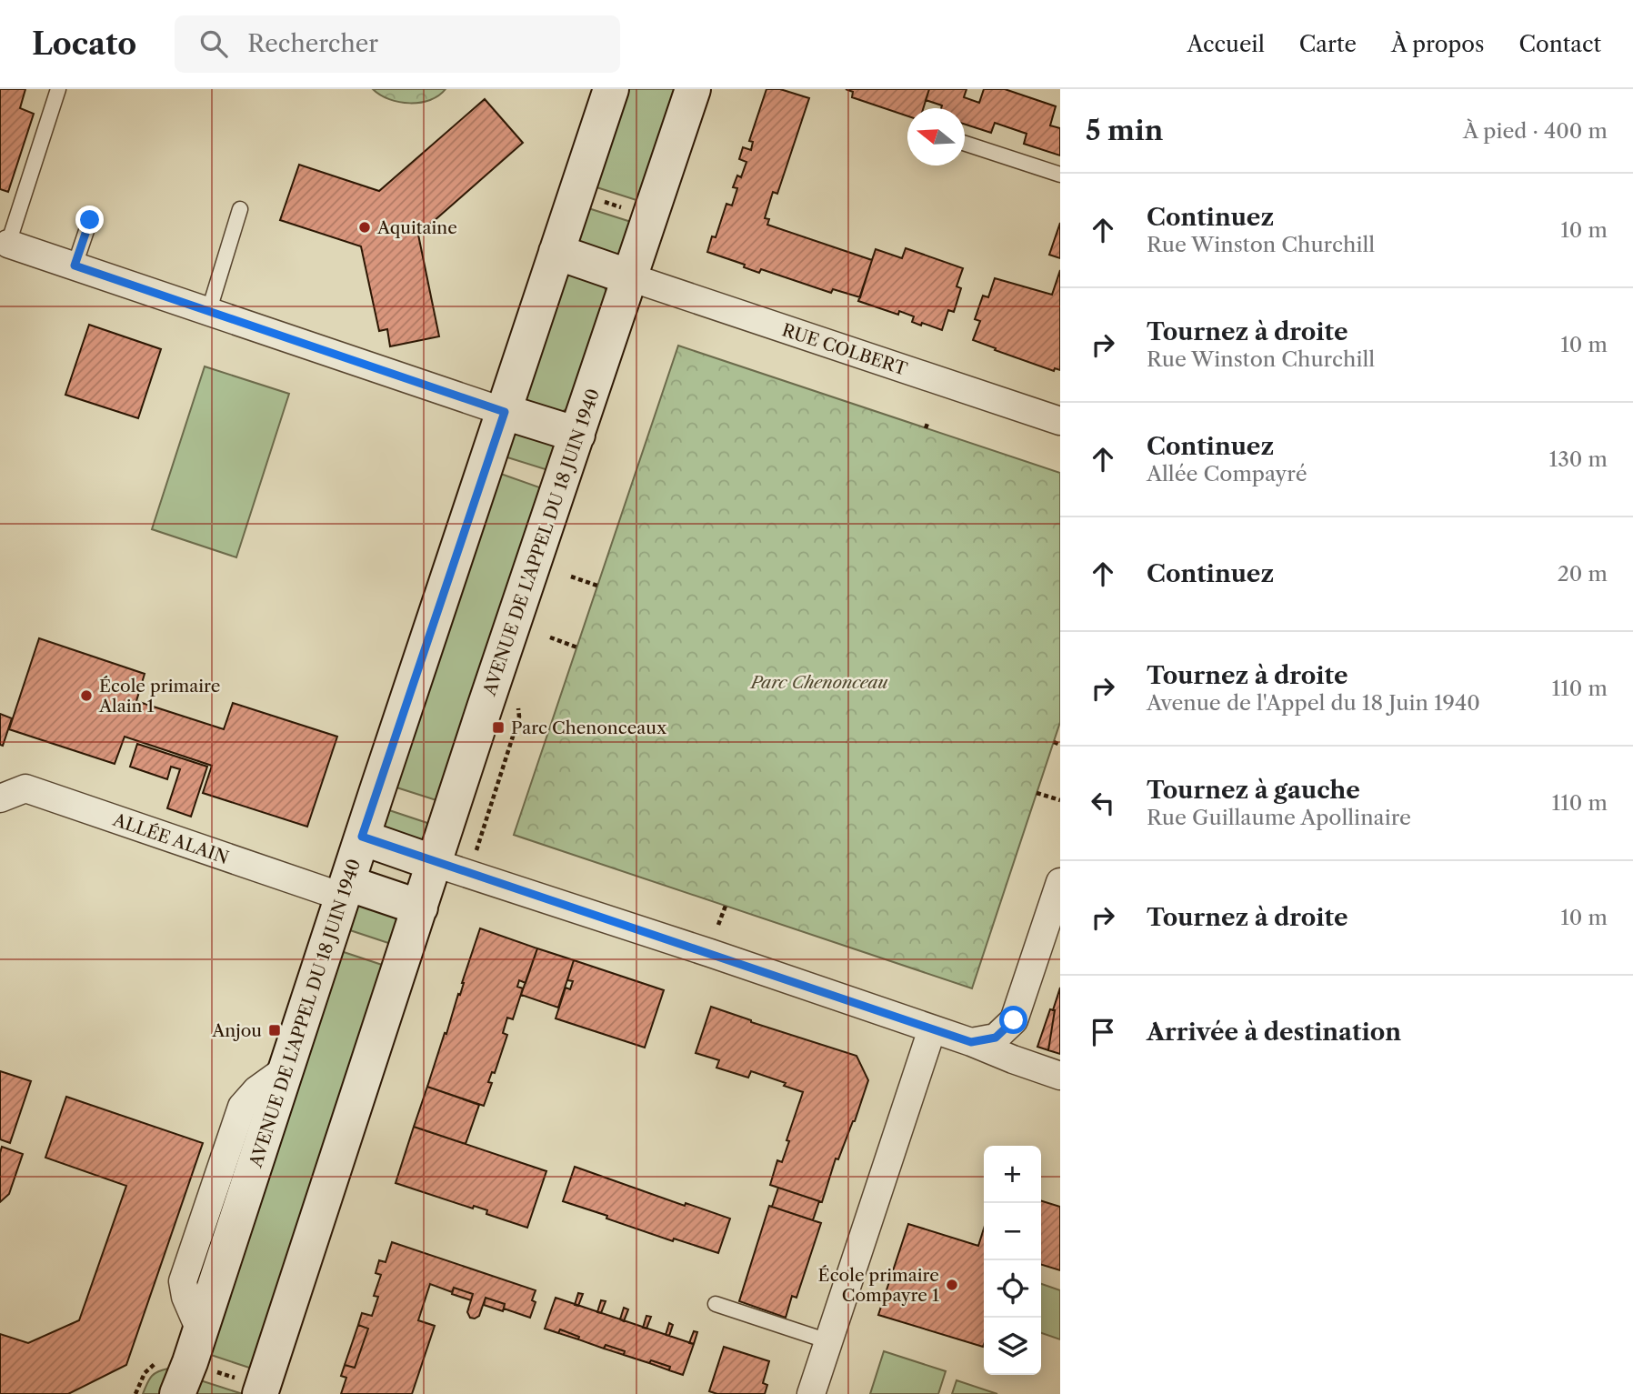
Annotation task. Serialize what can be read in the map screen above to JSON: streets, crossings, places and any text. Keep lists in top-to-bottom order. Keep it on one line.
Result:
{"streets":{"street":["RUE COLBERT","AVENUE DE L'APPEL DU 18 JUIN 1940","ALLÉE ALAIN"]},"crossings":[["RUE COLBERT","AVENUE DE L'APPEL DU 18 JUIN 1940"],["AVENUE DE L'APPEL DU 18 JUIN 1940","ALLÉE ALAIN"]],"parks":["Parc Chenonceau"],"places":{"other":["Aquitaine","École primaire Alain 1","École primaire Compayre 1"],"transit":["Parc Chenonceaux","Anjou"]},"north":"left","page":{"header":"Locato","search":"Rechercher","nav":["Accueil","Carte","À propos","Contact"],"heading":["5 min","À pied · 400 m"],"list":[["Continuez","Rue Winston Churchill","10 m"],["Tournez à droite","Rue Winston Churchill","10 m"],["Continuez","Allée Compayré","130 m"],["Continuez","20 m"],["Tournez à droite","Avenue de l'Appel du 18 Juin 1940","110 m"],["Tournez à gauche","Rue Guillaume Apollinaire","110 m"],["Tournez à droite","10 m"],"Arrivée à destination"],"map_buttons":["+","−"]}}
